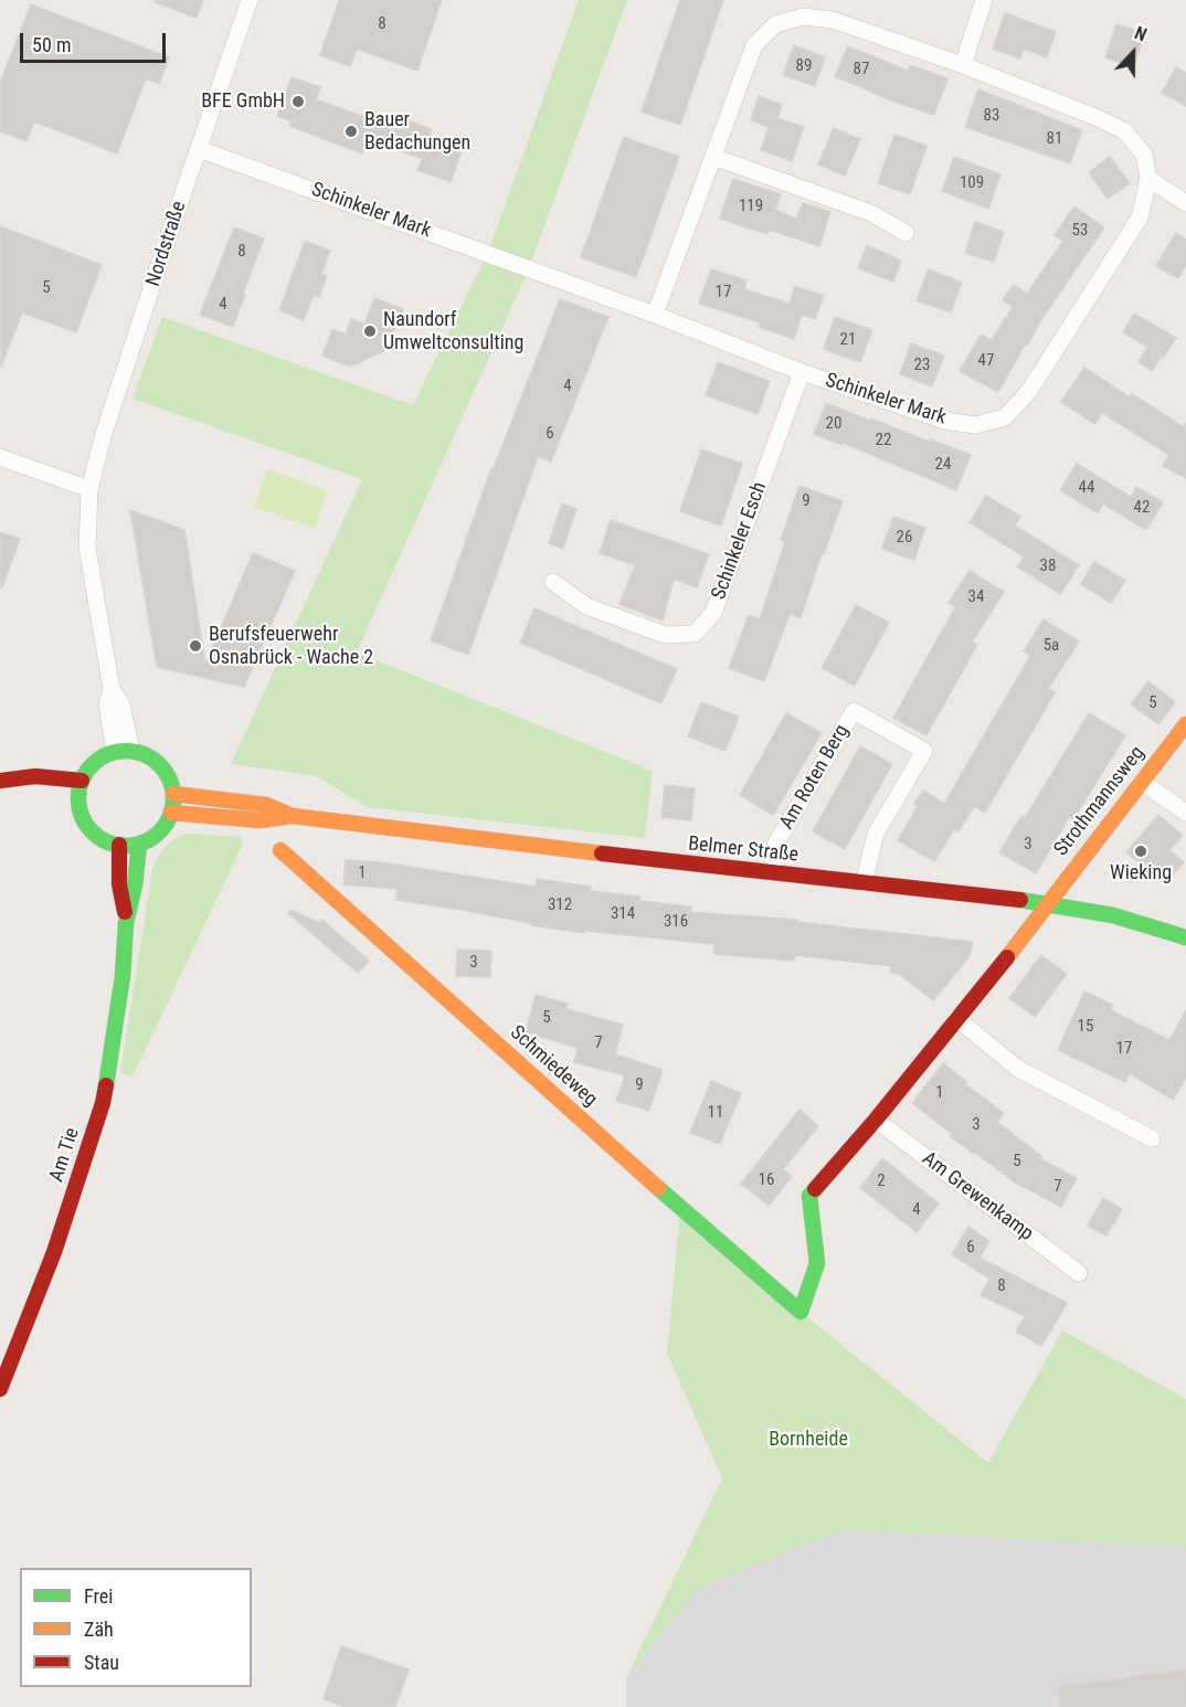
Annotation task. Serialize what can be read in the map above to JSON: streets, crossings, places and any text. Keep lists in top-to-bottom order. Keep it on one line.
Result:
{"streets":{"street":["Schinkeler Mark","Nordstraße","Schinkeler Esch","Am Roten Berg","Strothmannsweg","Belmer Straße","Schmiedeweg","Am Tie","Am Grewenkamp"]},"crossings":[["Schinkeler Mark","Nordstraße"],["Schinkeler Mark","Schinkeler Esch"],["Nordstraße","Belmer Straße"],["Nordstraße","Am Tie"],["Am Roten Berg","Belmer Straße"],["Strothmannsweg","Belmer Straße"],["Belmer Straße","Am Tie"],["Schmiedeweg","Am Grewenkamp"]],"parks":["Bornheide"],"places":["BFE GmbH","Bauer Bedachungen","Naundorf Umweltconsulting","Berufsfeuerwehr Osnabrück - Wache 2","Wieking"],"house_numbers":["8","89","87","83","81","109","119","53","8","5","17","4","21","47","23","4","20","6","22","24","44","9","42","26","38","34","5a","5","3","1","312","314","316","3","5","15","7","17","9","1","11","3","5","16","2","7","4","6","8"],"legend":["Frei","Zäh","Stau"],"scale_bar":"50 m","north":"top"}
